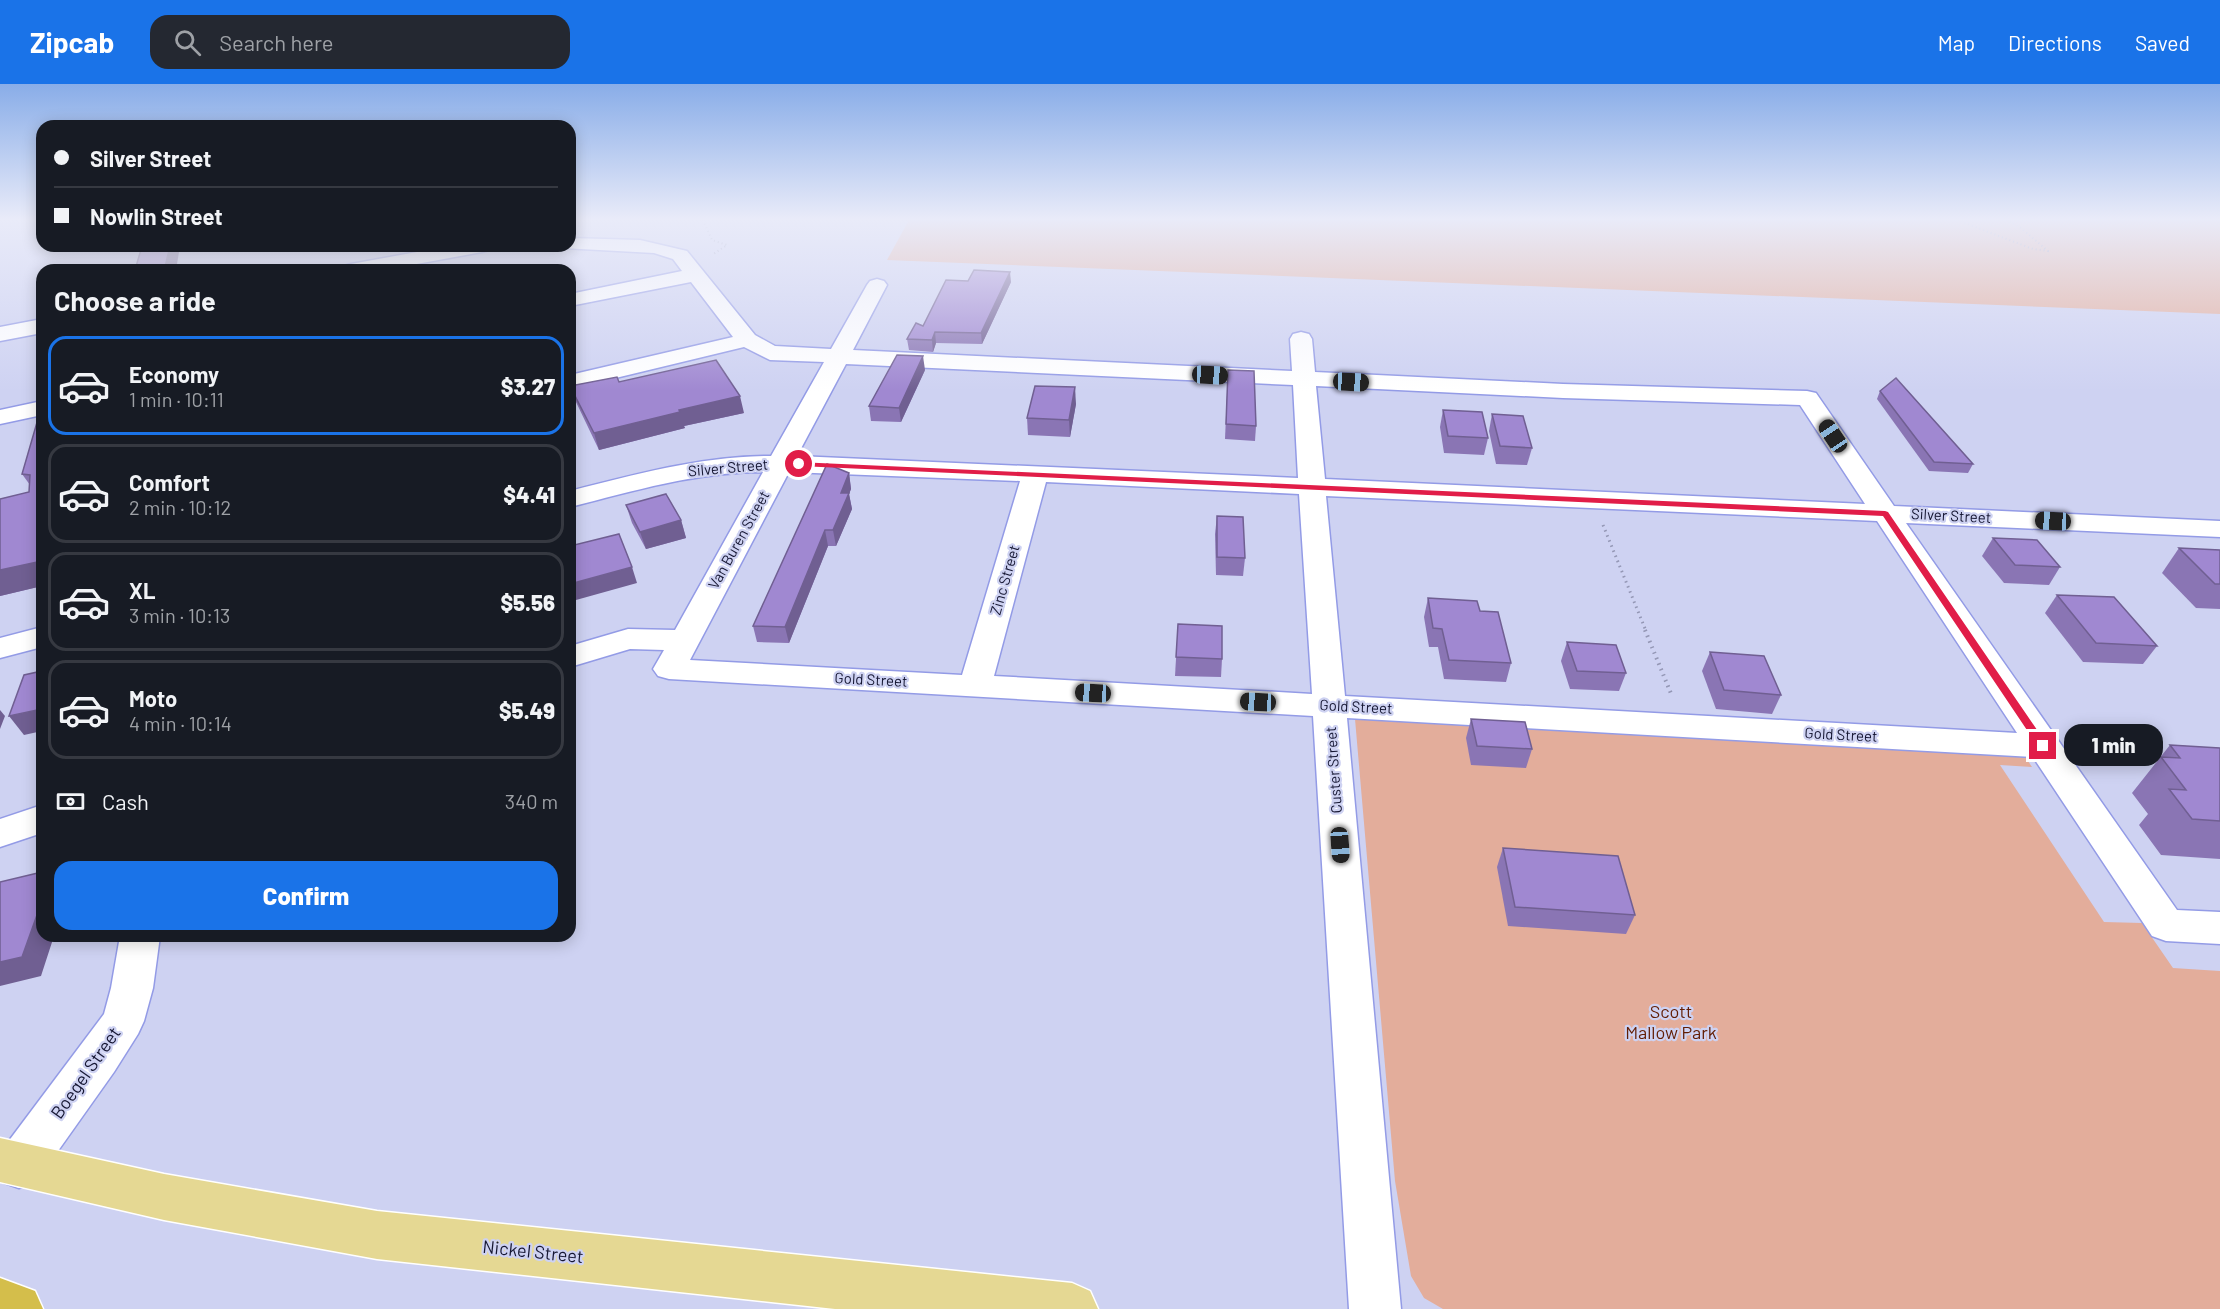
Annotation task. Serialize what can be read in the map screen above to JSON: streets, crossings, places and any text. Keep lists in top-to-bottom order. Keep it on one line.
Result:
{"streets":{"main road":["Nickel Street"],"street":["Silver Street","Van Buren Street","Zinc Street","Gold Street","Custer Street","Boegel Street"]},"crossings":[["Silver Street","Van Buren Street"],["Silver Street","Zinc Street"],["Silver Street","Custer Street"],["Van Buren Street","Gold Street"],["Zinc Street","Gold Street"],["Gold Street","Custer Street"],["Boegel Street","Nickel Street"]],"parks":["Scott Mallow Park"],"page":{"header":"Zipcab","search":"Search here","nav":["Map","Directions","Saved"],"banner":["Silver Street","Nowlin Street"],"heading":"Choose a ride","list":[{"name":"Economy","note":"1 min · 10:11","value":"$3.27"},{"name":"Comfort","note":"2 min · 10:12","value":"$4.41"},{"name":"XL","note":"3 min · 10:13","value":"$5.56"},{"name":"Moto","note":"4 min · 10:14","value":"$5.49"}],"bubble":"1 min","pay":["Cash","340 m"],"buttons":"Confirm"}}
